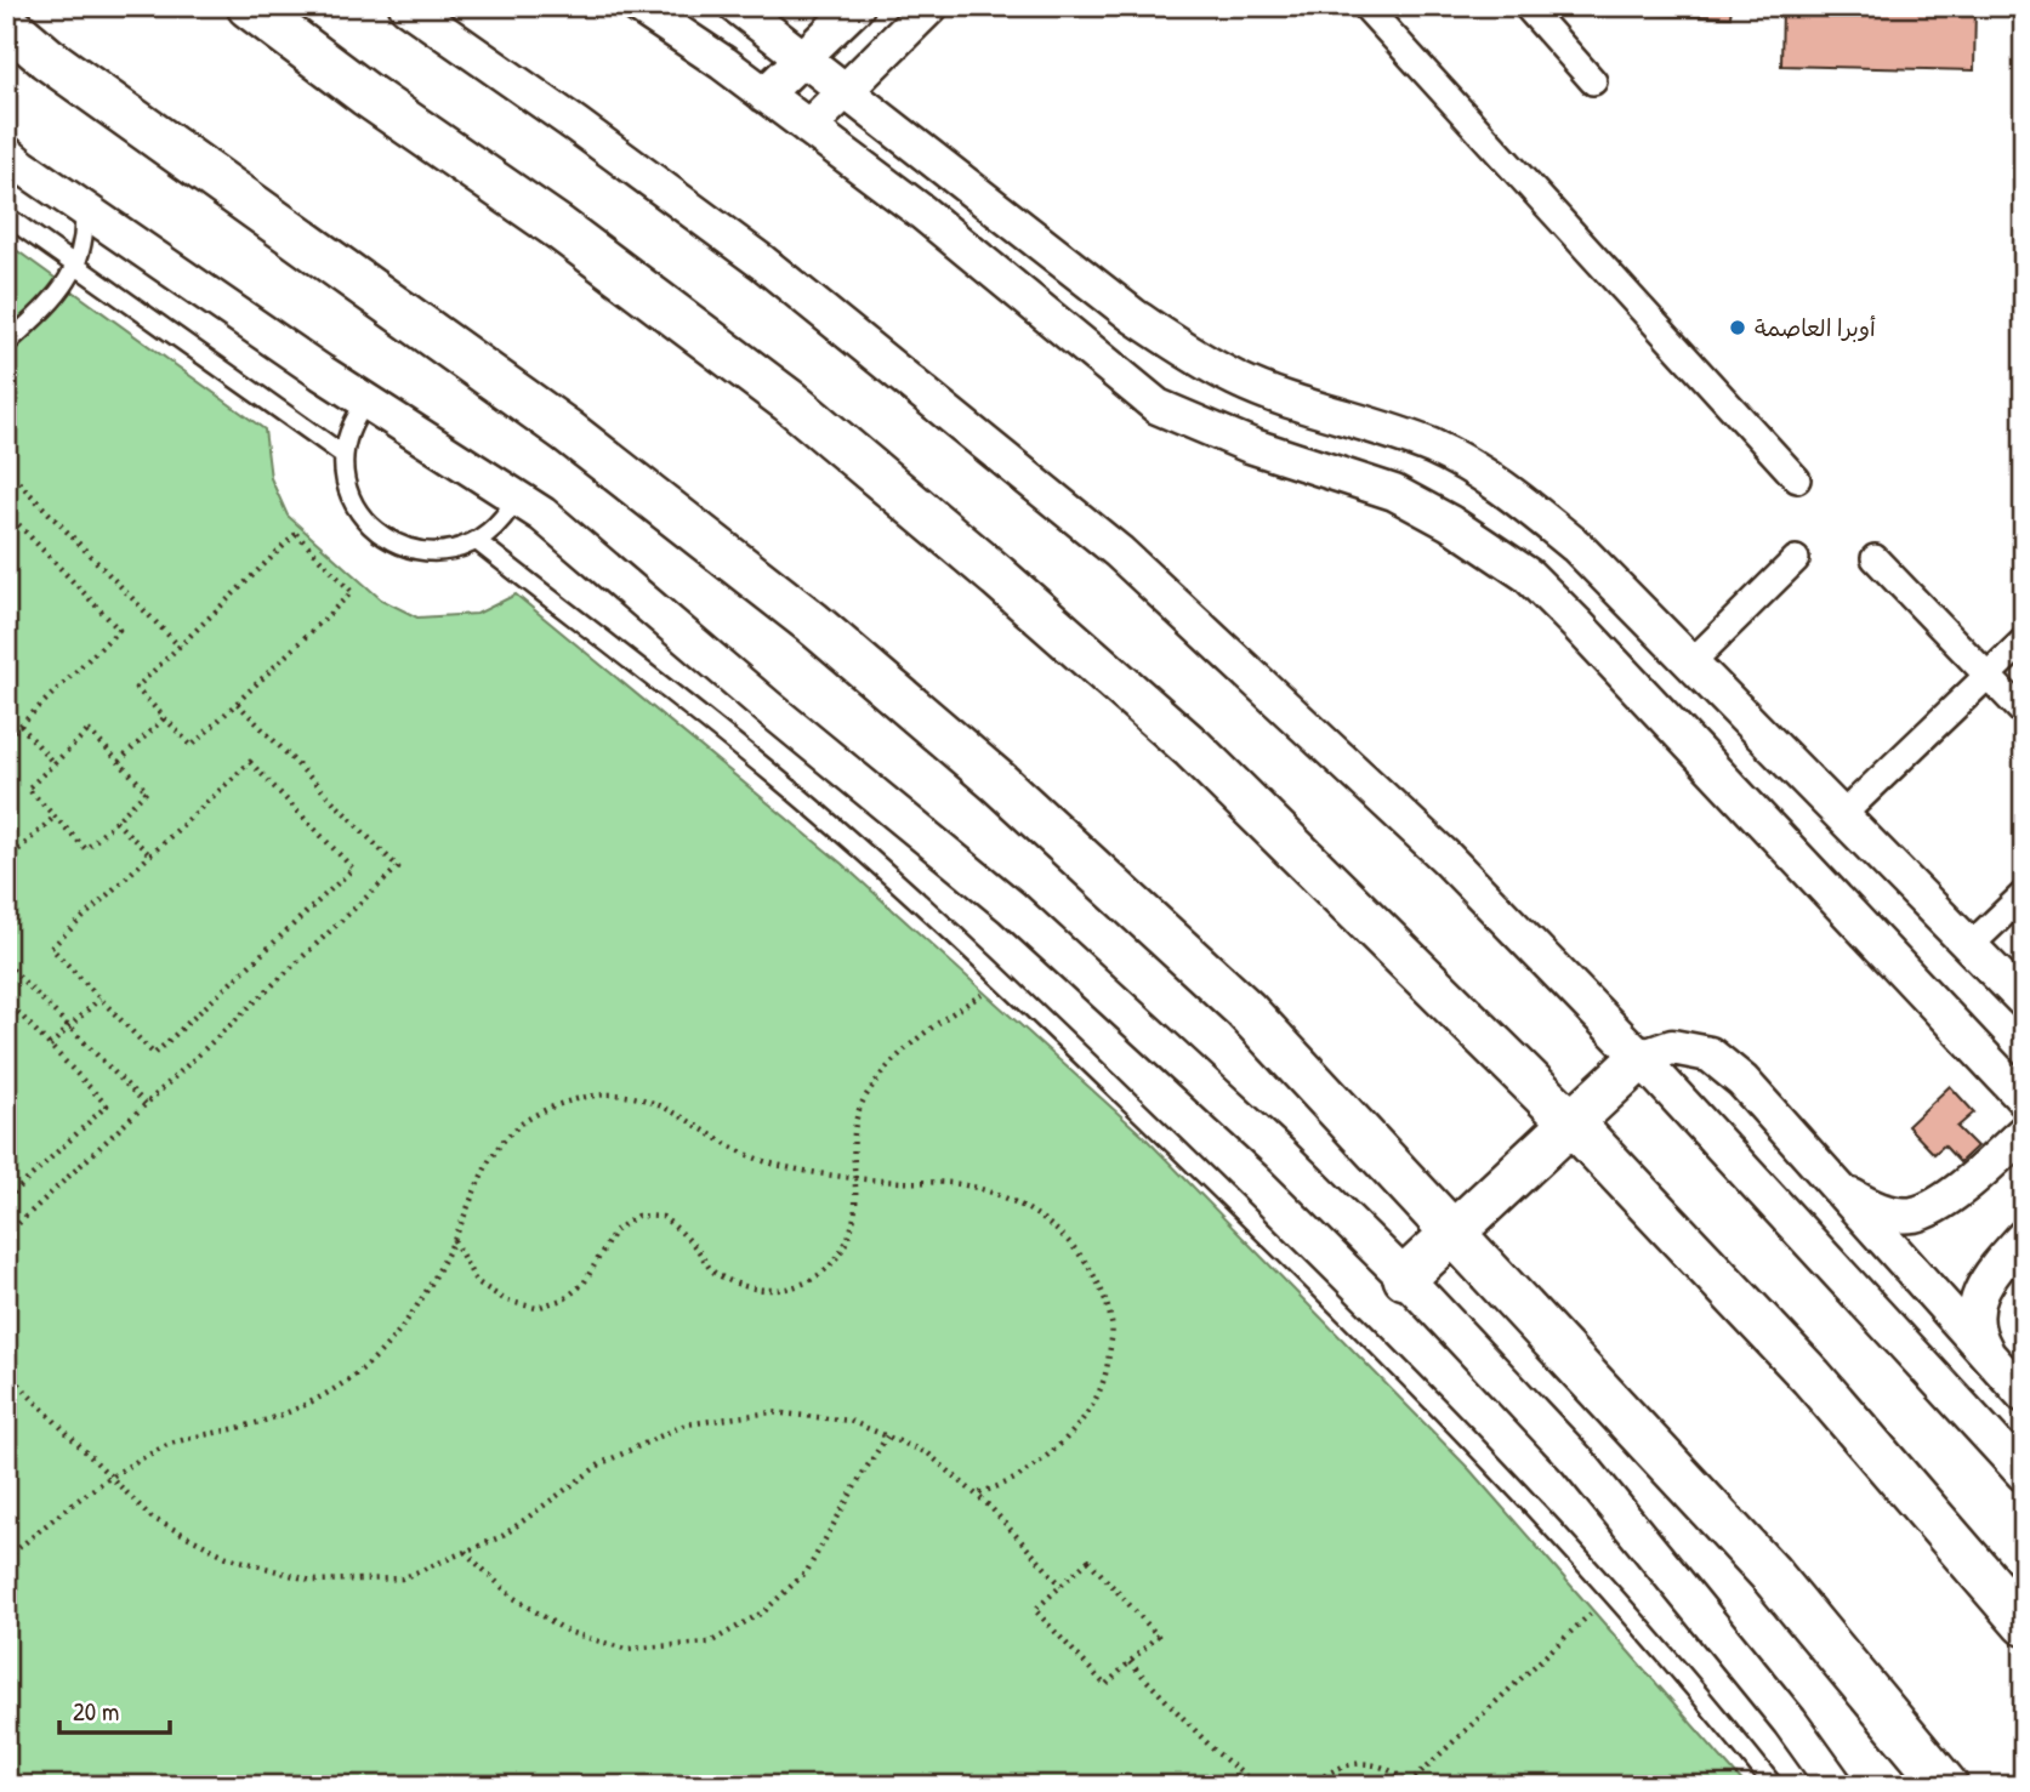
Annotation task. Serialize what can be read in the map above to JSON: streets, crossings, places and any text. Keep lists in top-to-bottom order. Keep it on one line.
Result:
{"places":["أوبرا العاصمة"],"scale_bar":"20 m"}
